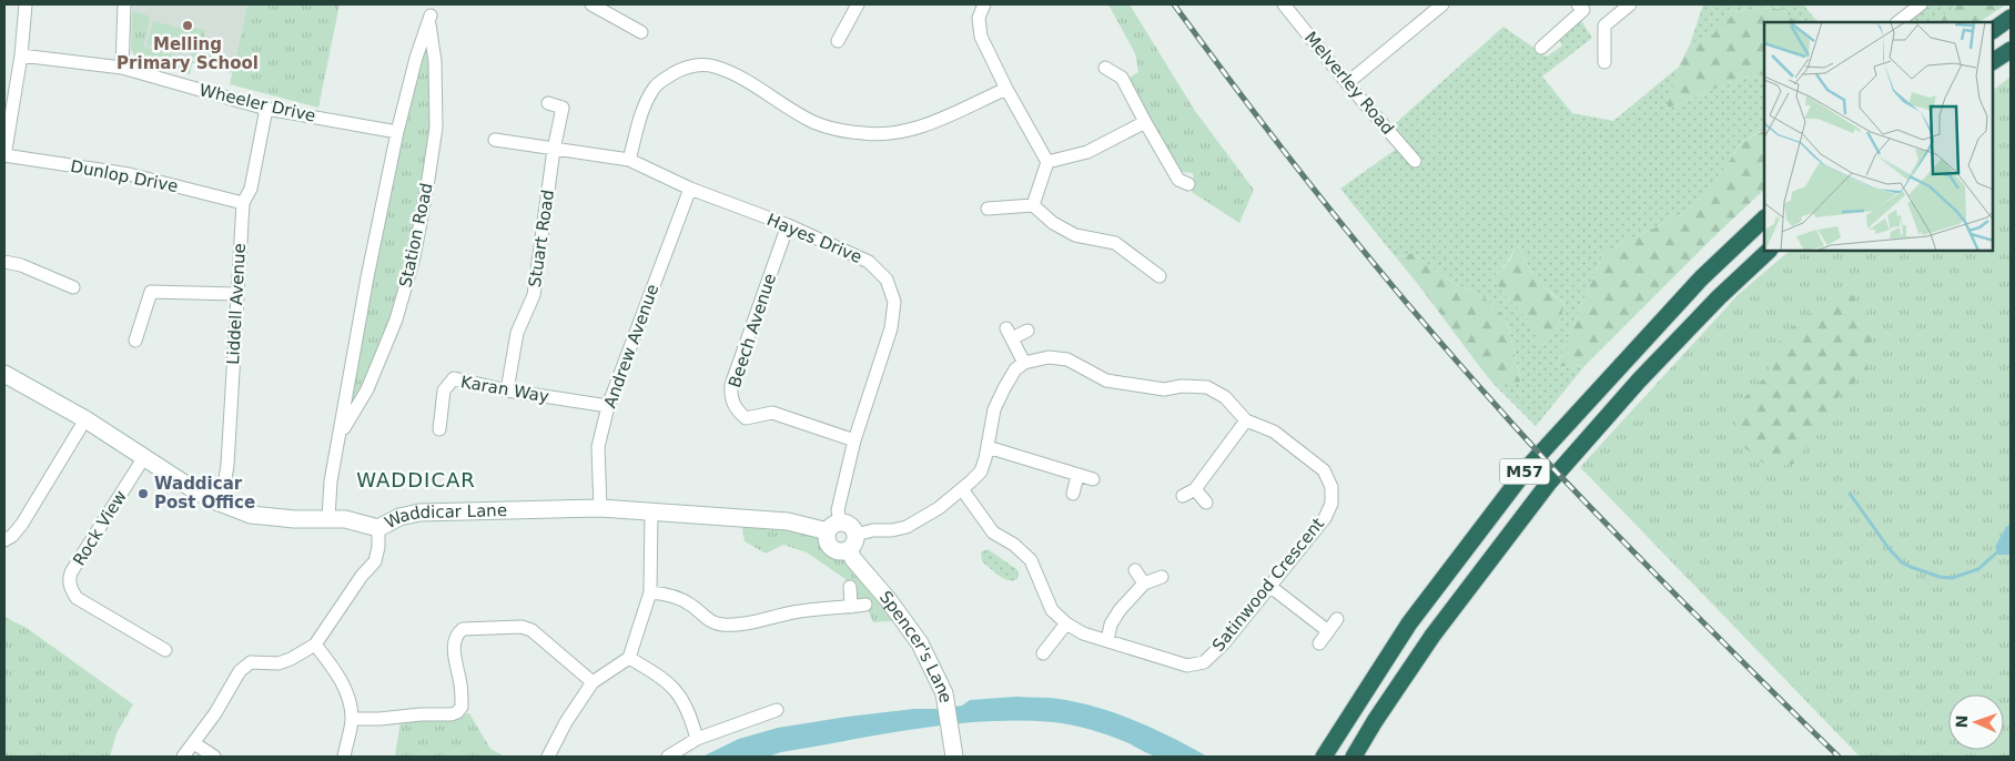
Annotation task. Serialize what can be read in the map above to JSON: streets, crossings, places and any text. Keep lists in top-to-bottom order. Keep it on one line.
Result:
{"streets":{"highway":["M57"],"street":["Melverley Road","Wheeler Drive","Dunlop Drive","Station Road","Stuart Road","Hayes Drive","Liddell Avenue","Beech Avenue","Andrew Avenue","Karan Way","Waddicar Lane","Rock View","Satinwood Crescent","Spencer's Lane"]},"crossings":[["Wheeler Drive","Station Road"],["Wheeler Drive","Liddell Avenue"],["Dunlop Drive","Liddell Avenue"],["Station Road","Waddicar Lane"],["Stuart Road","Hayes Drive"],["Stuart Road","Karan Way"],["Hayes Drive","Beech Avenue"],["Hayes Drive","Andrew Avenue"],["Hayes Drive","Waddicar Lane"],["Hayes Drive","Spencer's Lane"],["Liddell Avenue","Waddicar Lane"],["Andrew Avenue","Karan Way"],["Andrew Avenue","Waddicar Lane"],["Waddicar Lane","Rock View"],["Waddicar Lane","Spencer's Lane"]],"districts":["WADDICAR"],"places":["Melling Primary School","Waddicar Post Office"],"north":"left"}
